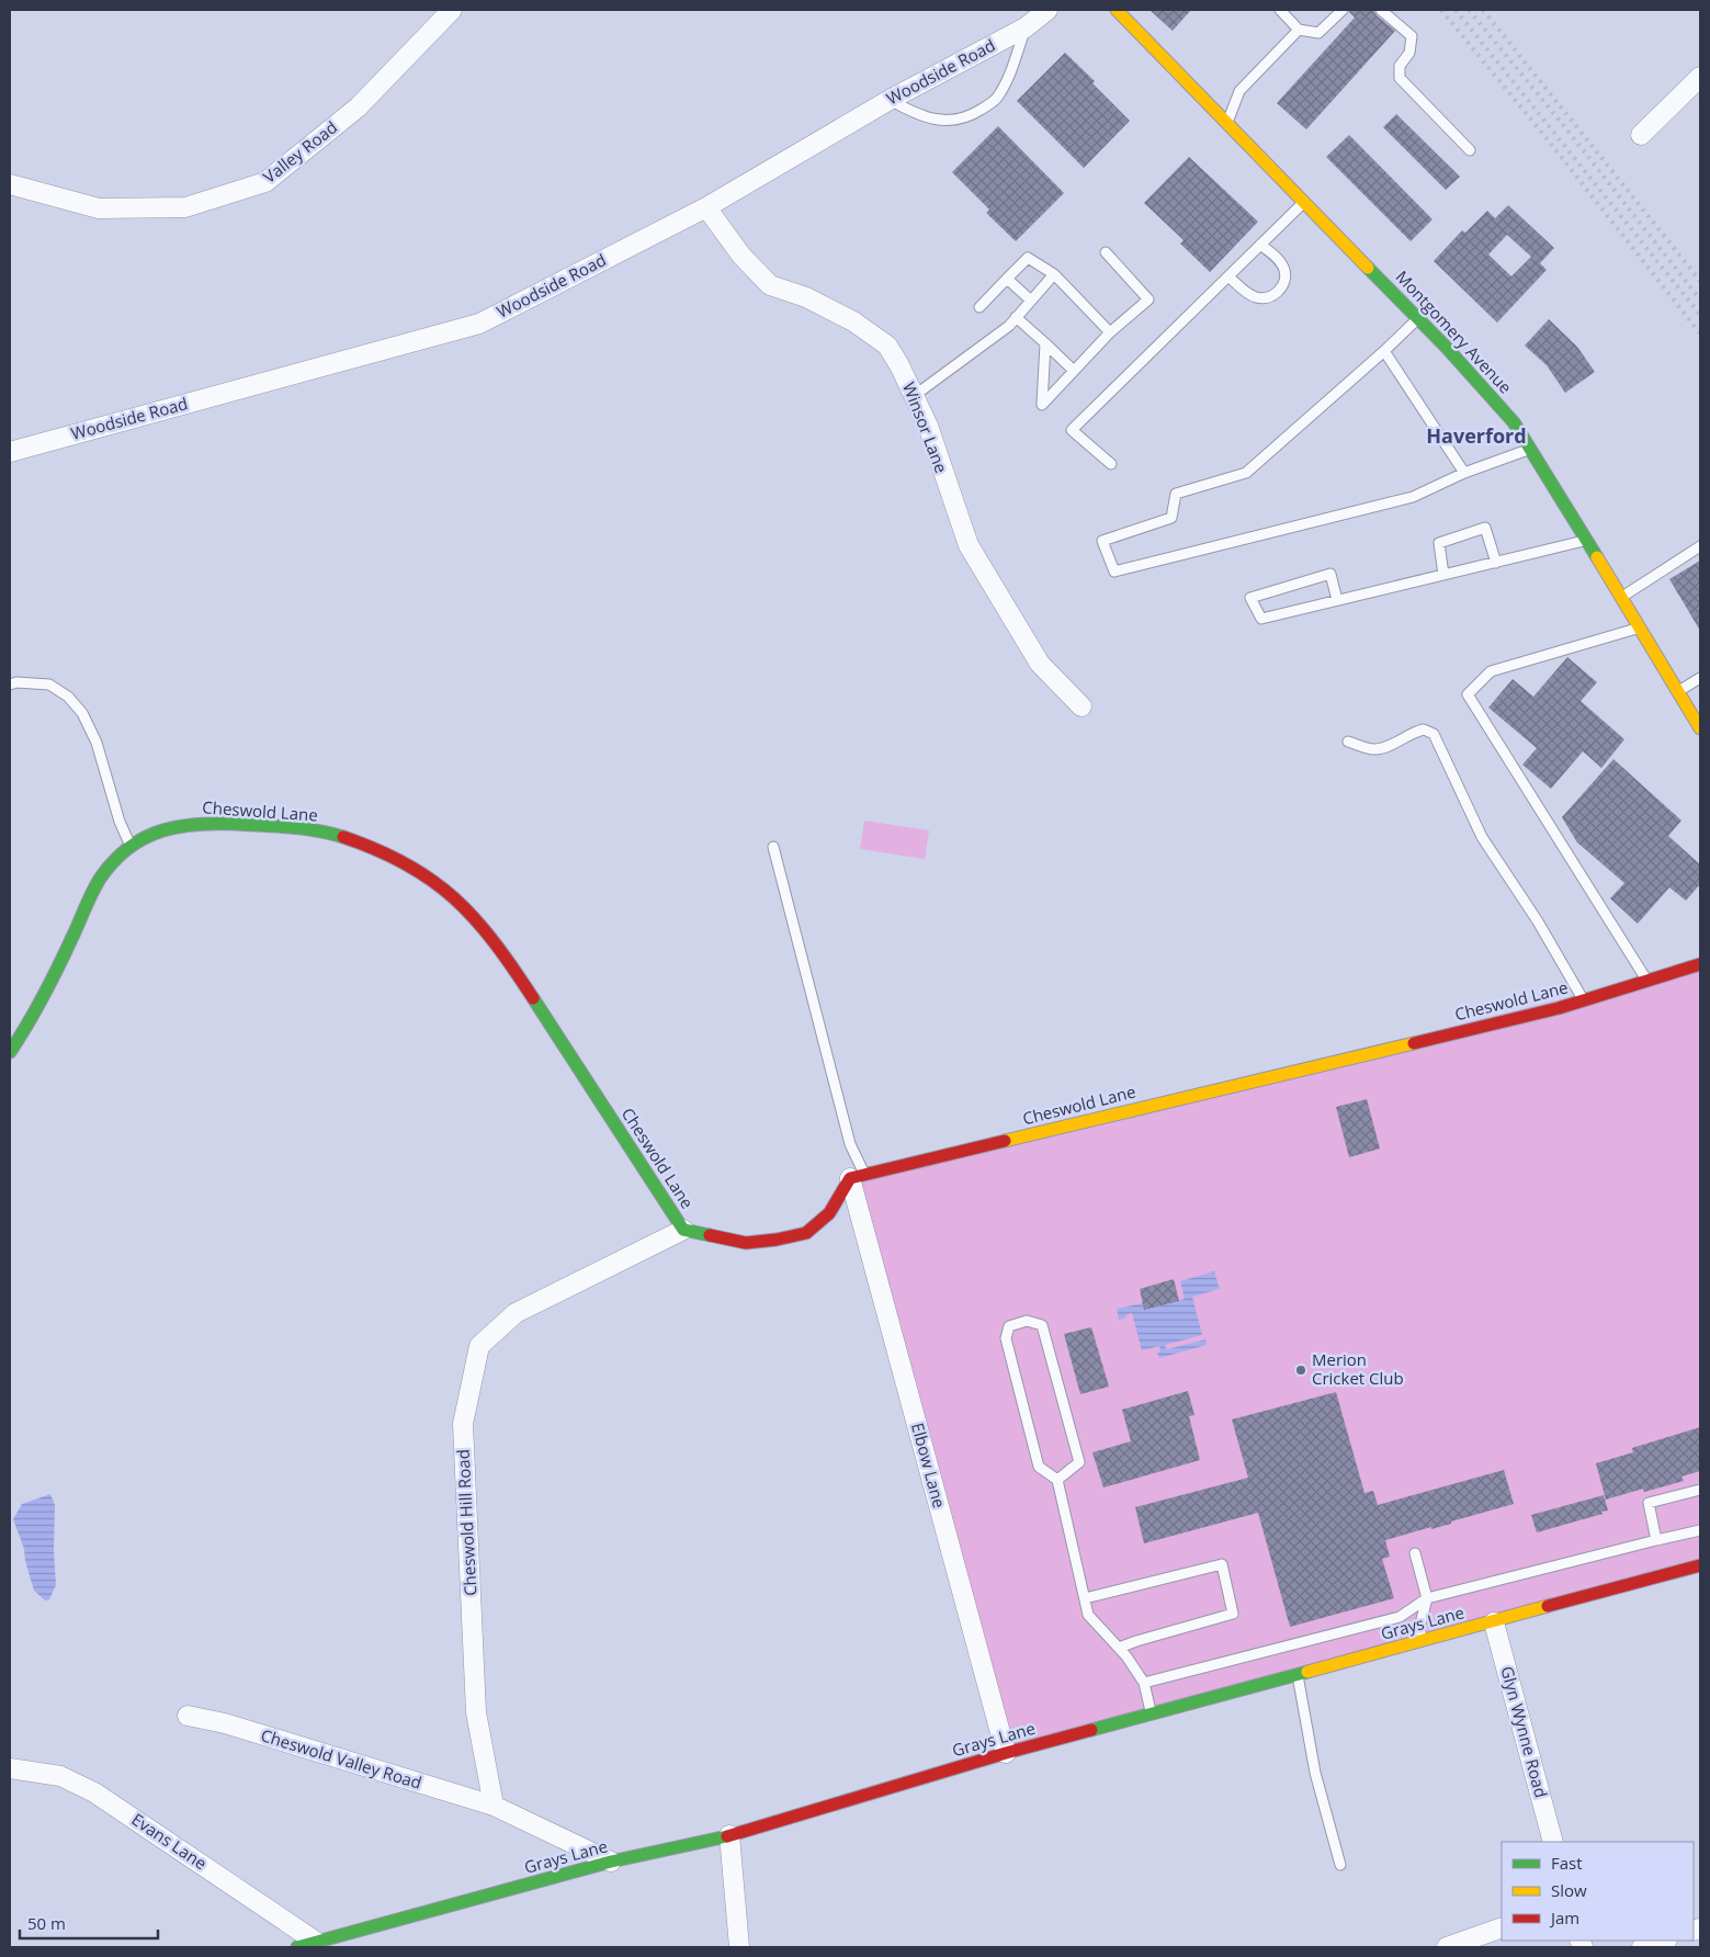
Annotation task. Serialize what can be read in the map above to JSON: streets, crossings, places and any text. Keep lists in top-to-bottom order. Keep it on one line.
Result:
{"streets":{"street":["Woodside Road","Valley Road","Montgomery Avenue","Winsor Lane","Cheswold Lane","Elbow Lane","Cheswold Hill Road","Grays Lane","Glyn Wynne Road","Cheswold Valley Road","Evans Lane"]},"crossings":[["Woodside Road","Winsor Lane"],["Cheswold Lane","Elbow Lane"],["Cheswold Lane","Cheswold Hill Road"],["Elbow Lane","Grays Lane"],["Cheswold Hill Road","Cheswold Valley Road"],["Grays Lane","Glyn Wynne Road"],["Grays Lane","Evans Lane"]],"districts":["Haverford"],"places":["Merion Cricket Club"],"legend":["Fast","Slow","Jam"],"scale_bar":"50 m"}
